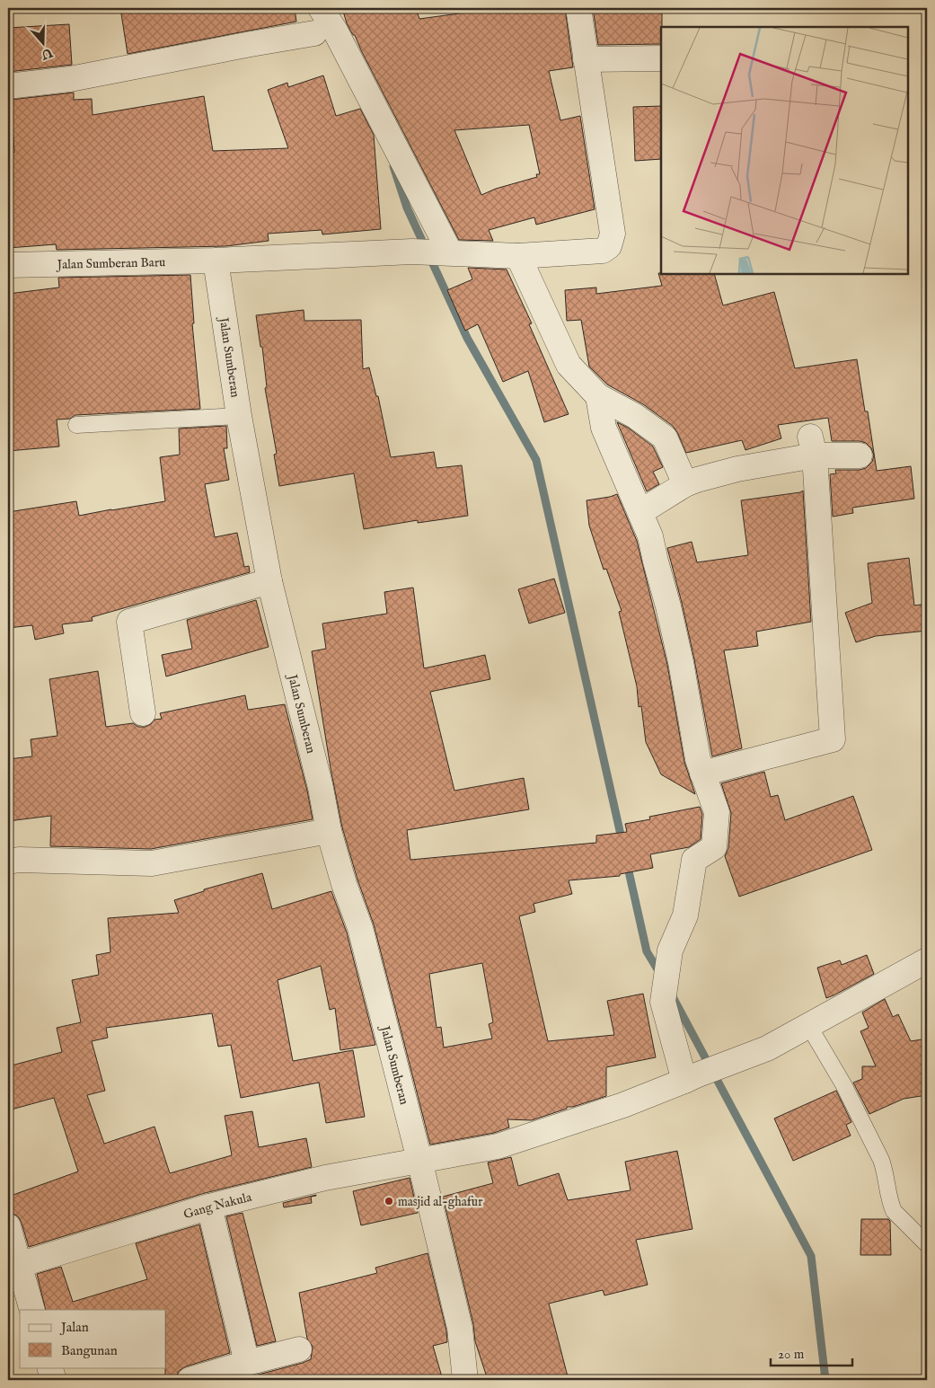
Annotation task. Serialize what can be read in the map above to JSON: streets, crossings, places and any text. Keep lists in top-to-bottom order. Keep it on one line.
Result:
{"streets":{"street":["Jalan Sumberan Baru","Jalan Sumberan","Gang Nakula"]},"crossings":[["Jalan Sumberan Baru","Jalan Sumberan"],["Jalan Sumberan","Gang Nakula"]],"places":["masjid al-ghafur"],"legend":["Jalan","Bangunan"],"scale_bar":"20 m","north":"bottom"}
